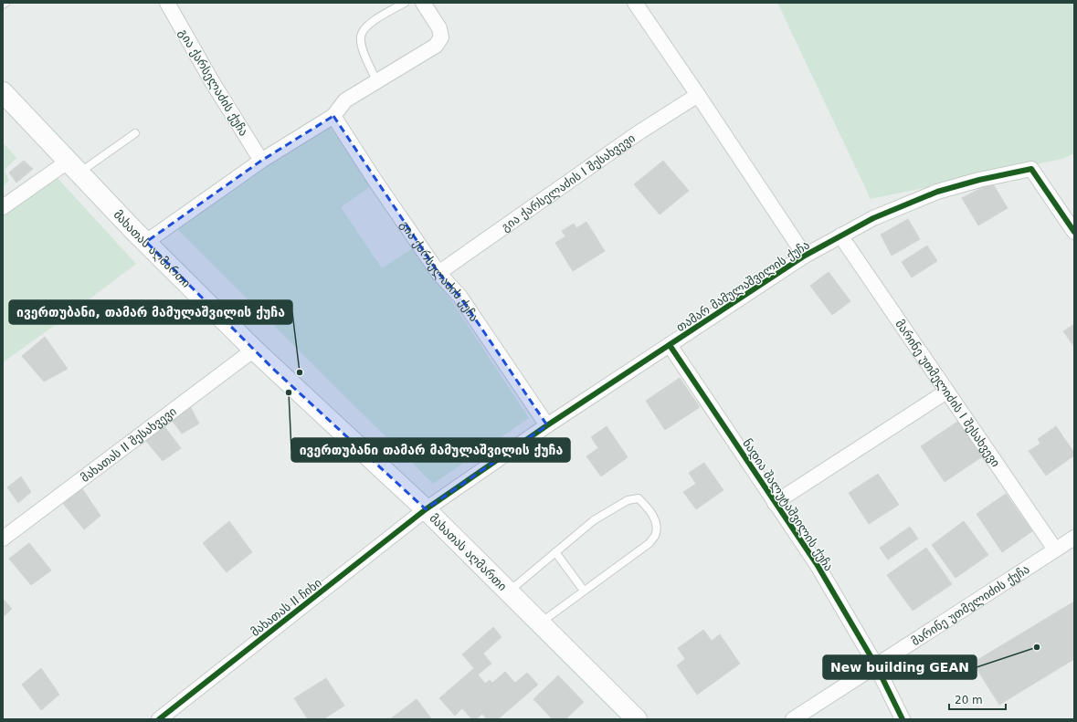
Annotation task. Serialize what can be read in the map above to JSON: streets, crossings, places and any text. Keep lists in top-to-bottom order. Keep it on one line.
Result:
{"streets":{"main road":["მახათას აღმართი"],"street":["გია ქარსელაძის ქუჩა","გია ქარსელაძის I შესახვევი","თამარ მამულაშვილის ქუჩა","მარინე უთმელიძის I შესახვევი","მახათას II შესახვევი","ნადია შალუტაშვილის ქუჩა","მარინე უთმელიძის ქუჩა","მახათას II ჩიხი"]},"crossings":[["გია ქარსელაძის ქუჩა","გია ქარსელაძის I შესახვევი"],["გია ქარსელაძის ქუჩა","თამარ მამულაშვილის ქუჩა"],["მახათას აღმართი","თამარ მამულაშვილის ქუჩა"],["მახათას აღმართი","მახათას II შესახვევი"],["მახათას აღმართი","მახათას II ჩიხი"],["თამარ მამულაშვილის ქუჩა","მარინე უთმელიძის I შესახვევი"],["თამარ მამულაშვილის ქუჩა","ნადია შალუტაშვილის ქუჩა"],["თამარ მამულაშვილის ქუჩა","მახათას II ჩიხი"],["მარინე უთმელიძის I შესახვევი","მარინე უთმელიძის ქუჩა"],["ნადია შალუტაშვილის ქუჩა","მარინე უთმელიძის ქუჩა"]],"places":["ივერთუბანი, თამარ მამულაშვილის ქუჩა","ივერთუბანი თამარ მამულაშვილის ქუჩა","New building GEAN"],"scale_bar":"20 m"}
